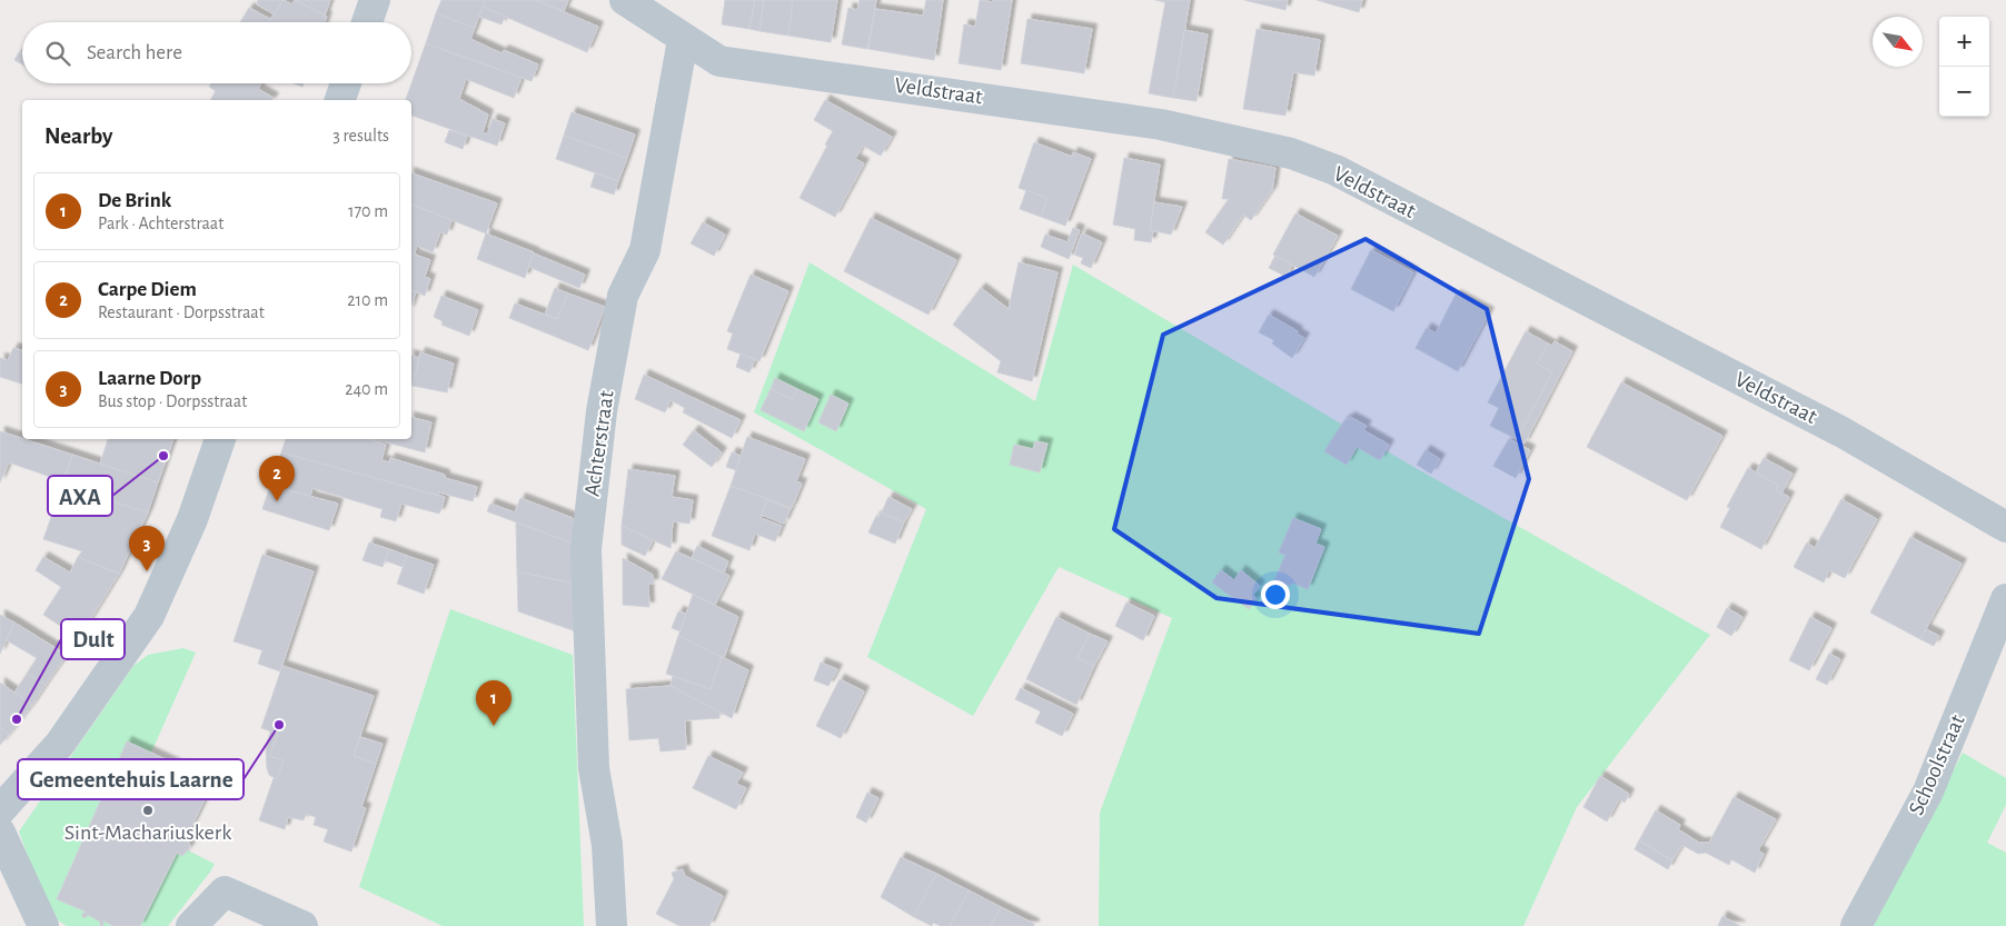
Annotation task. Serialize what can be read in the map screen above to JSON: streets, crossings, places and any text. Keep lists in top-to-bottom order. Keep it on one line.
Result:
{"streets":{"street":["Veldstraat","Achterstraat","Schoolstraat"]},"crossings":[["Veldstraat","Achterstraat"]],"places":["AXA","Dult","Gemeentehuis Laarne","Sint-Machariuskerk"],"north":"bottom right","page":{"map_buttons":["+","−"],"search":"Search here","heading":["Nearby","3 results"],"list":[{"mark":"1","name":"De Brink","note":"Park · Achterstraat","value":"170 m"},{"mark":"2","name":"Carpe Diem","note":"Restaurant · Dorpsstraat","value":"210 m"},{"mark":"3","name":"Laarne Dorp","note":"Bus stop · Dorpsstraat","value":"240 m"}],"pins":["2","3","1"]}}
